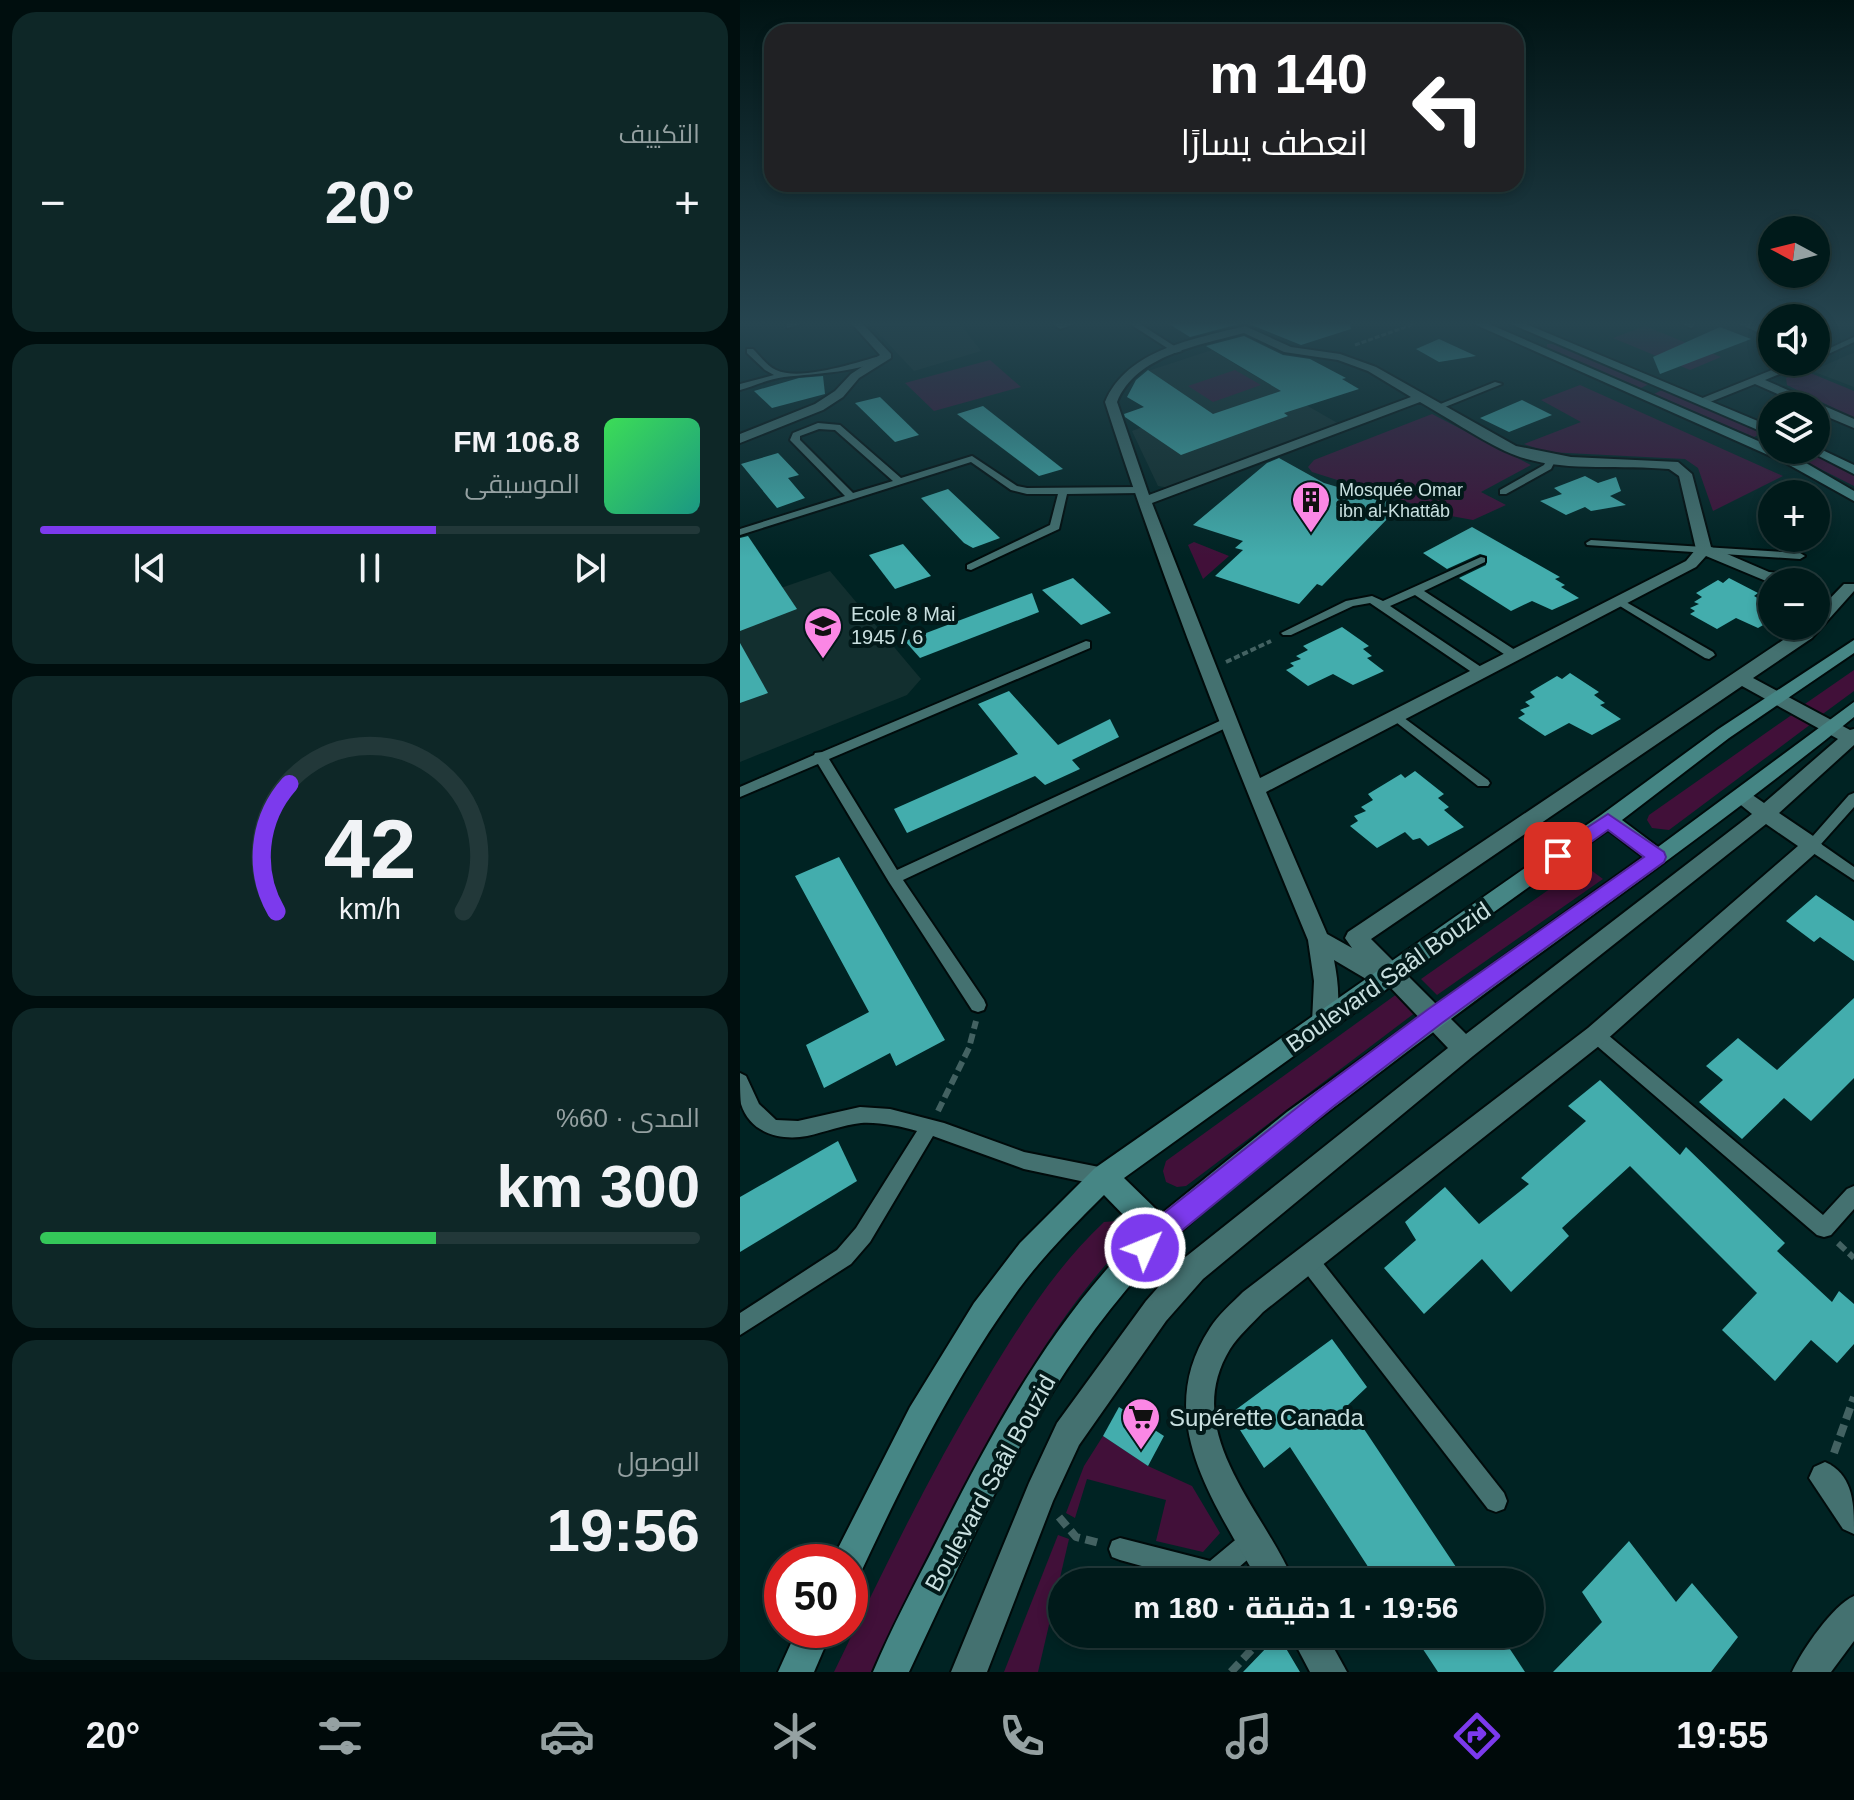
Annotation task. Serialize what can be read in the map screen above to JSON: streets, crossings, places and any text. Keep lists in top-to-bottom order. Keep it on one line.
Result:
{"streets":{"main road":["Boulevard Saâl Bouzid"]},"places":{"building":["Mosquée Omar ibn al-Khattâb"],"school or university":["Ecole 8 Mai 1945 / 6"],"supermarket":["Supérette Canada"]},"north":"left","page":{"tile":["التكييف",["المدى · 60%","300 km"],["الوصول","19:56"]],"turn":["140 m","انعطف يسارًا"],"heat":["−","20°","+"],"map_buttons":["+","−"],"song":["106.8 FM","الموسيقى"],"limit":"50","trip":"19:56 · 1 دقيقة · 180 m","tabs":["19:55","20°"],"gauge":["42","km/h"]}}
